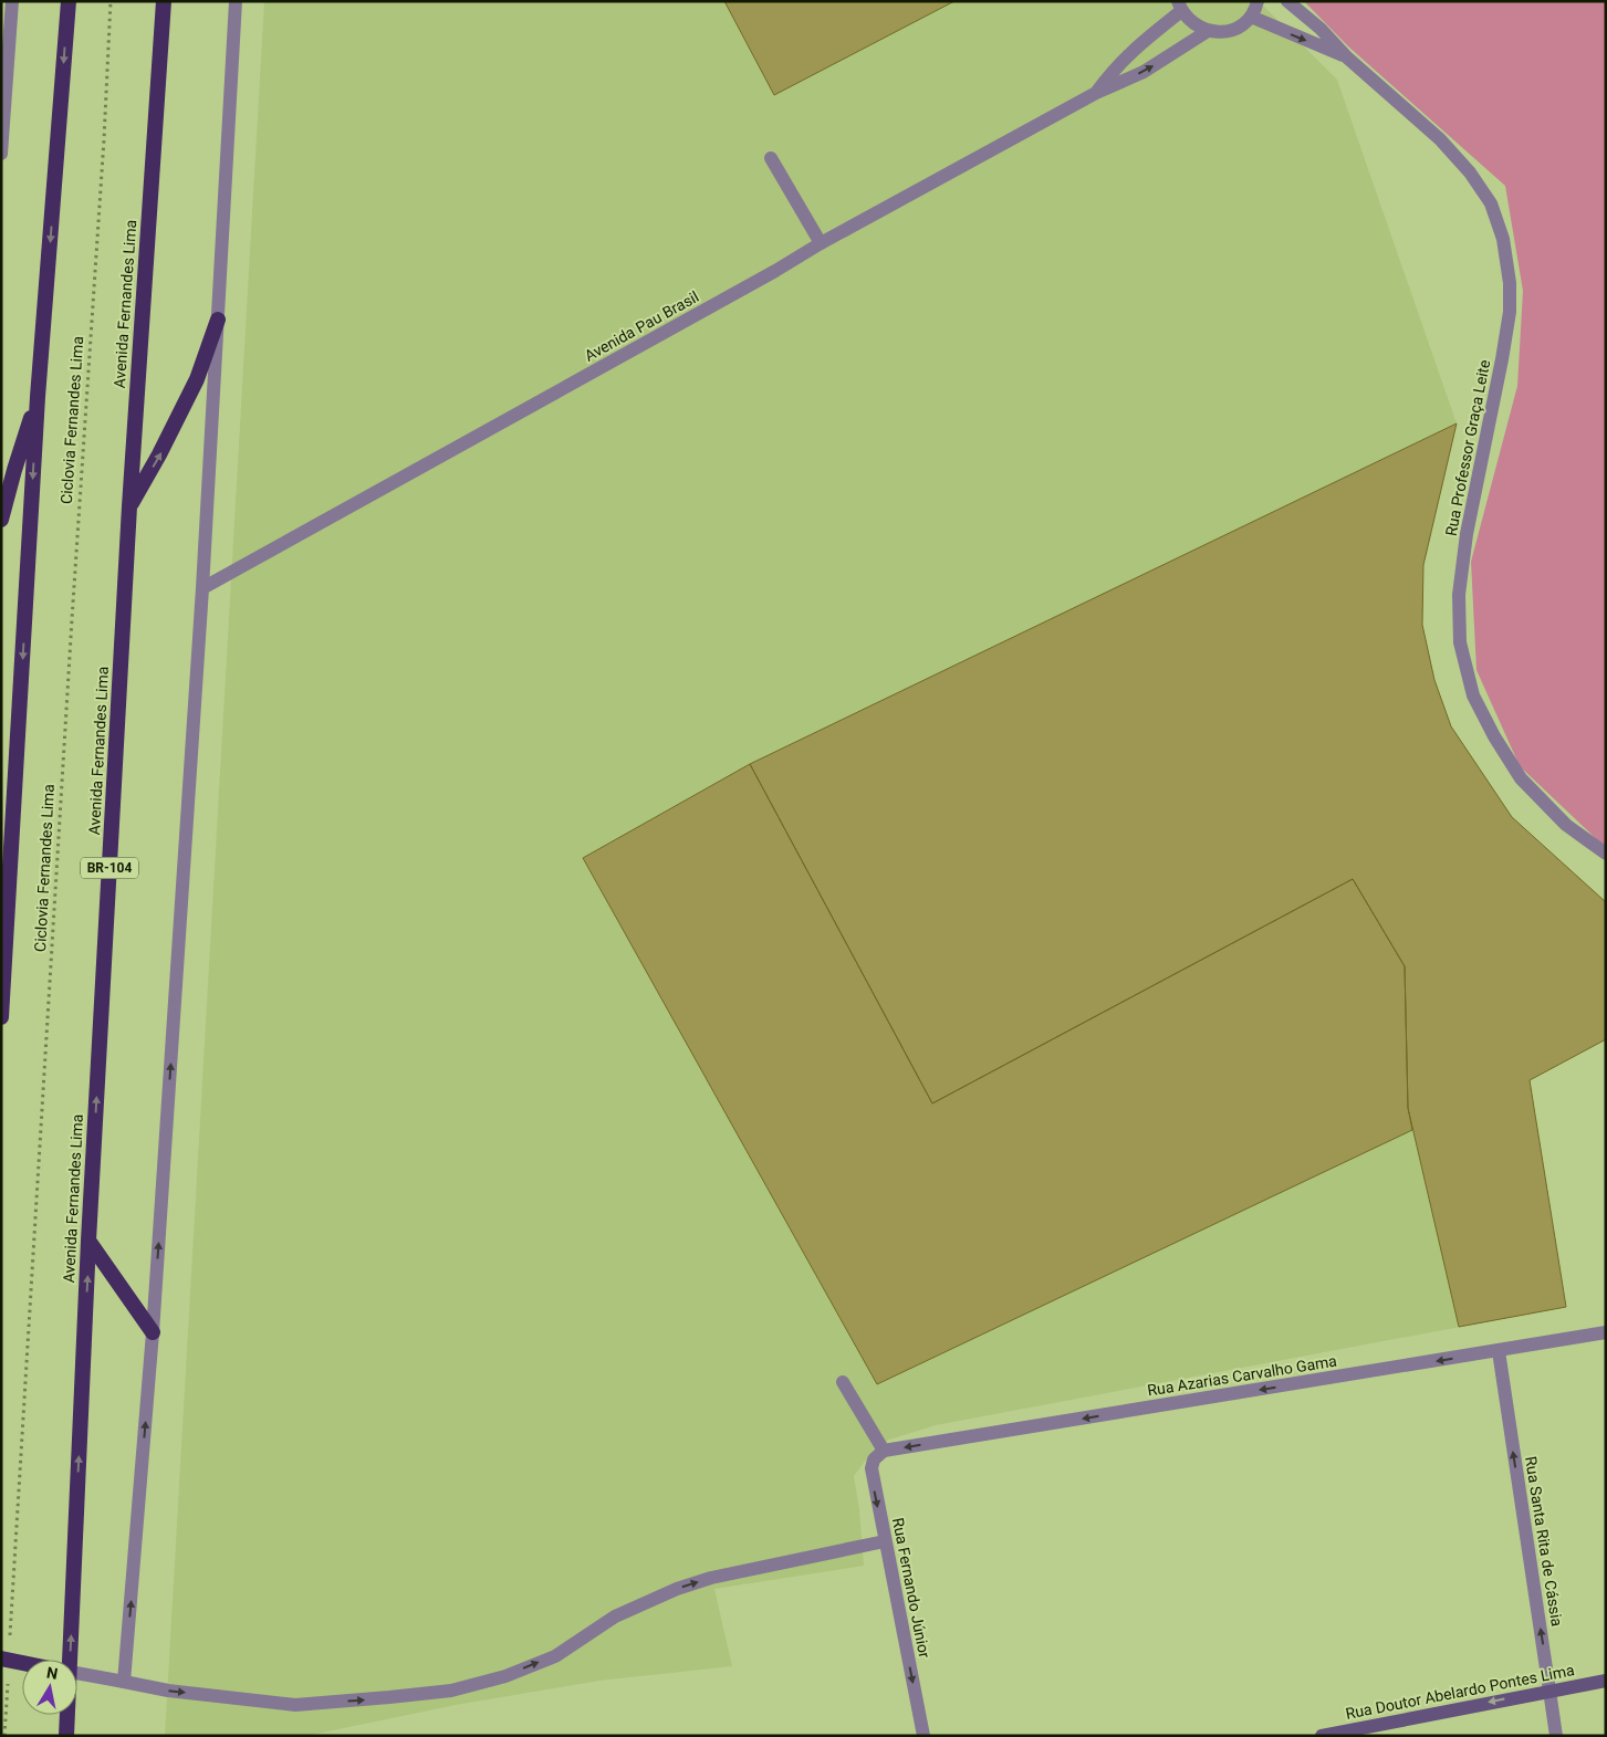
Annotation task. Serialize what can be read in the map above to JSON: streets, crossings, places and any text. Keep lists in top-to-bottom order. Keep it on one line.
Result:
{"streets":{"highway":["Avenida Fernandes Lima","BR-104"],"main road":["Rua Doutor Abelardo Pontes Lima"],"street":["Avenida Pau Brasil","Rua Professor Graça Leite","Rua Azarias Carvalho Gama","Rua Santa Rita de Cássia","Rua Fernando Júnior"],"path":["Ciclovia Fernandes Lima"]},"crossings":[["Rua Azarias Carvalho Gama","Rua Santa Rita de Cássia"],["Rua Azarias Carvalho Gama","Rua Fernando Júnior"],["Rua Santa Rita de Cássia","Rua Doutor Abelardo Pontes Lima"]],"one_way":["Rua Azarias Carvalho Gama","Rua Santa Rita de Cássia","Rua Fernando Júnior","Rua Doutor Abelardo Pontes Lima"],"north":"top"}
